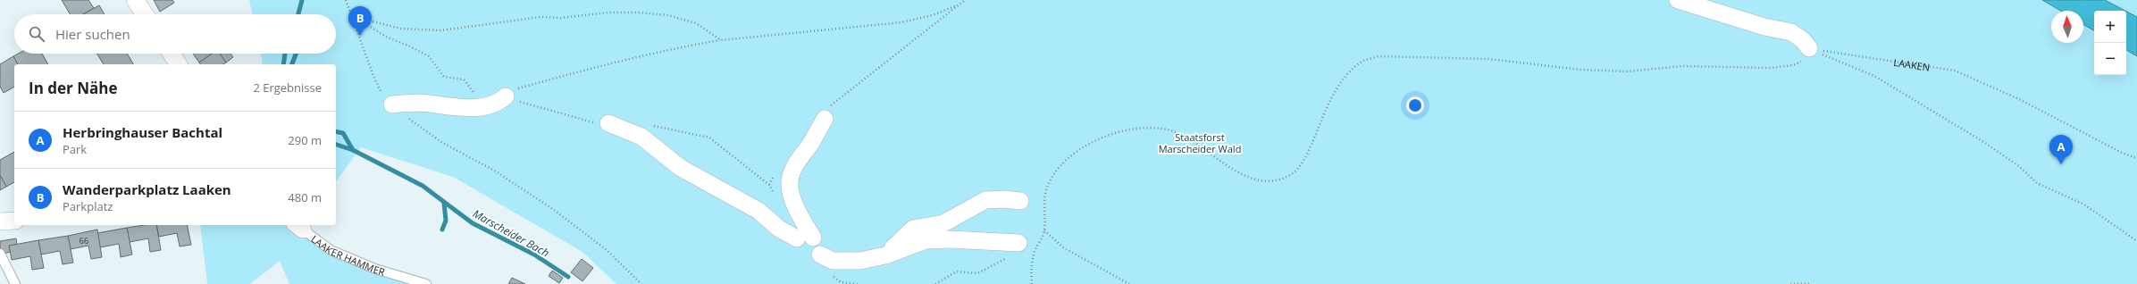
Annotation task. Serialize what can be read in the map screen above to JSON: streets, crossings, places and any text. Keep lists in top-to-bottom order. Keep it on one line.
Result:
{"streets":{"lane":["LAAKER HAMMER"],"path":["LAAKEN"]},"water":["Marscheider Bach"],"parks":["Staatsforst Marscheider Wald"],"house_numbers":["66"],"north":"top","page":{"pins":["B","A"],"map_buttons":["+","−"],"search":"Hier suchen","heading":["In der Nähe","2 Ergebnisse"],"list":[{"mark":"A","name":"Herbringhauser Bachtal","note":"Park","value":"290 m"},{"mark":"B","name":"Wanderparkplatz Laaken","note":"Parkplatz","value":"480 m"}]}}
